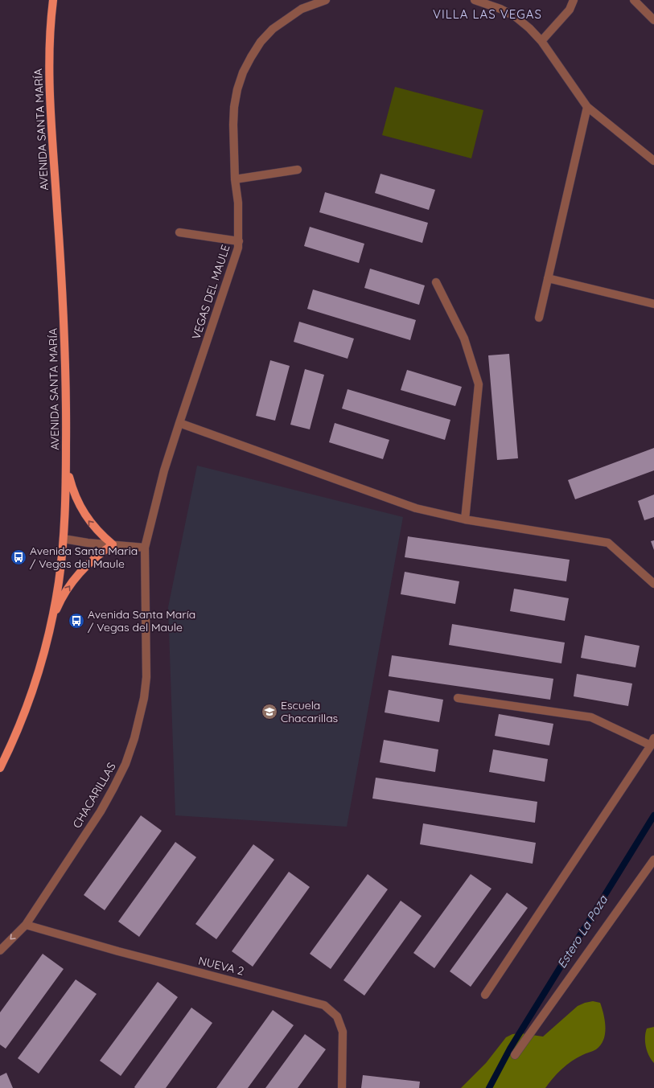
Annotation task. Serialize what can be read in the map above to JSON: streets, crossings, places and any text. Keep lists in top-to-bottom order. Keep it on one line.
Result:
{"streets":{"main road":["AVENIDA SANTA MARÍA"],"street":["VEGAS DEL MAULE","CHACARILLAS","NUEVA 2"]},"crossings":[["VEGAS DEL MAULE","CHACARILLAS"],["CHACARILLAS","NUEVA 2"]],"districts":["VILLA LAS VEGAS"],"water":["Estero La Poza"],"places":{"bus stop":["Avenida Santa Maria / Vegas del Maule","Avenida Santa María / Vegas del Maule"],"school or university":["Escuela Chacarillas"]}}
